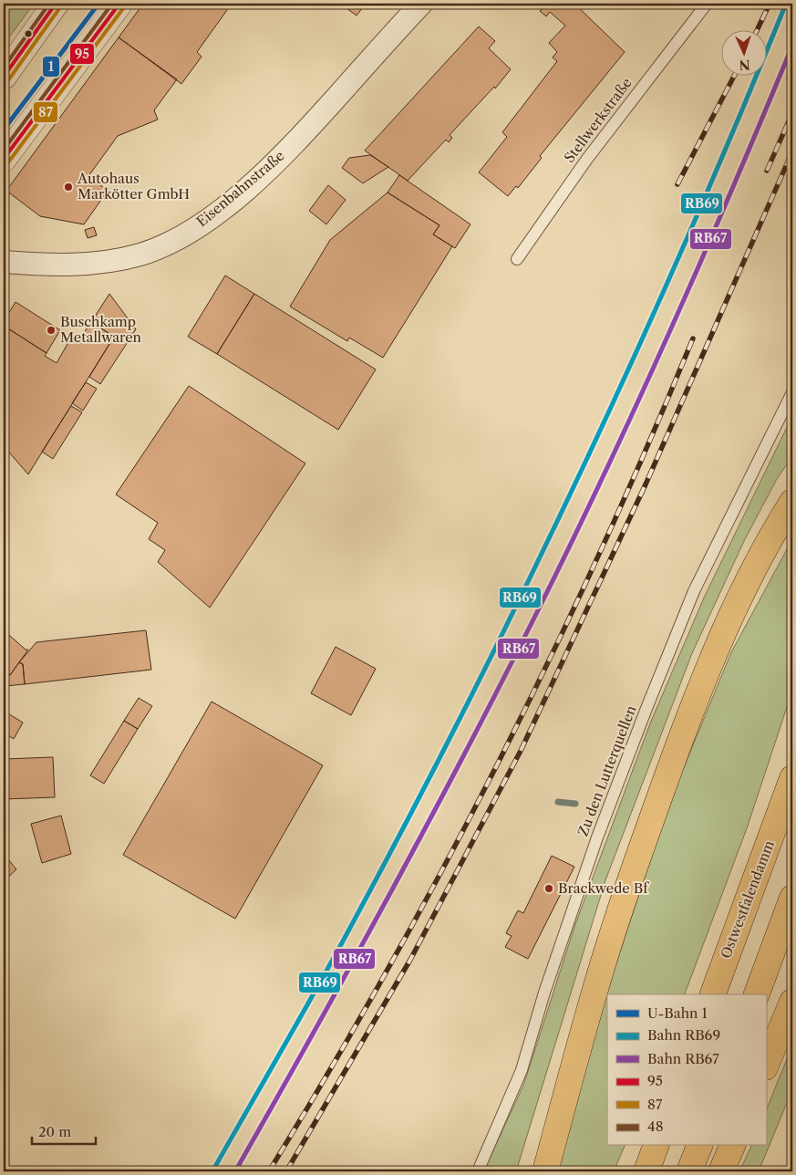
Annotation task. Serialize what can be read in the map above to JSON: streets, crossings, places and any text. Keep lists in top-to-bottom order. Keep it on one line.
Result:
{"streets":{"highway":["Ostwestfalendamm"],"street":["Eisenbahnstraße"],"lane":["Stellwerkstraße","Zu den Lutterquellen"]},"places":["Autohaus Markötter GmbH","Buschkamp Metallwaren","Brackwede Bf"],"lines":["metro line 1","rail line RB69","transit line 95","transit line 48","transit line 87","rail line RB67"],"legend":["U-Bahn 1","Bahn RB69","Bahn RB67","95","87","48"],"scale_bar":"20 m","north":"bottom"}
